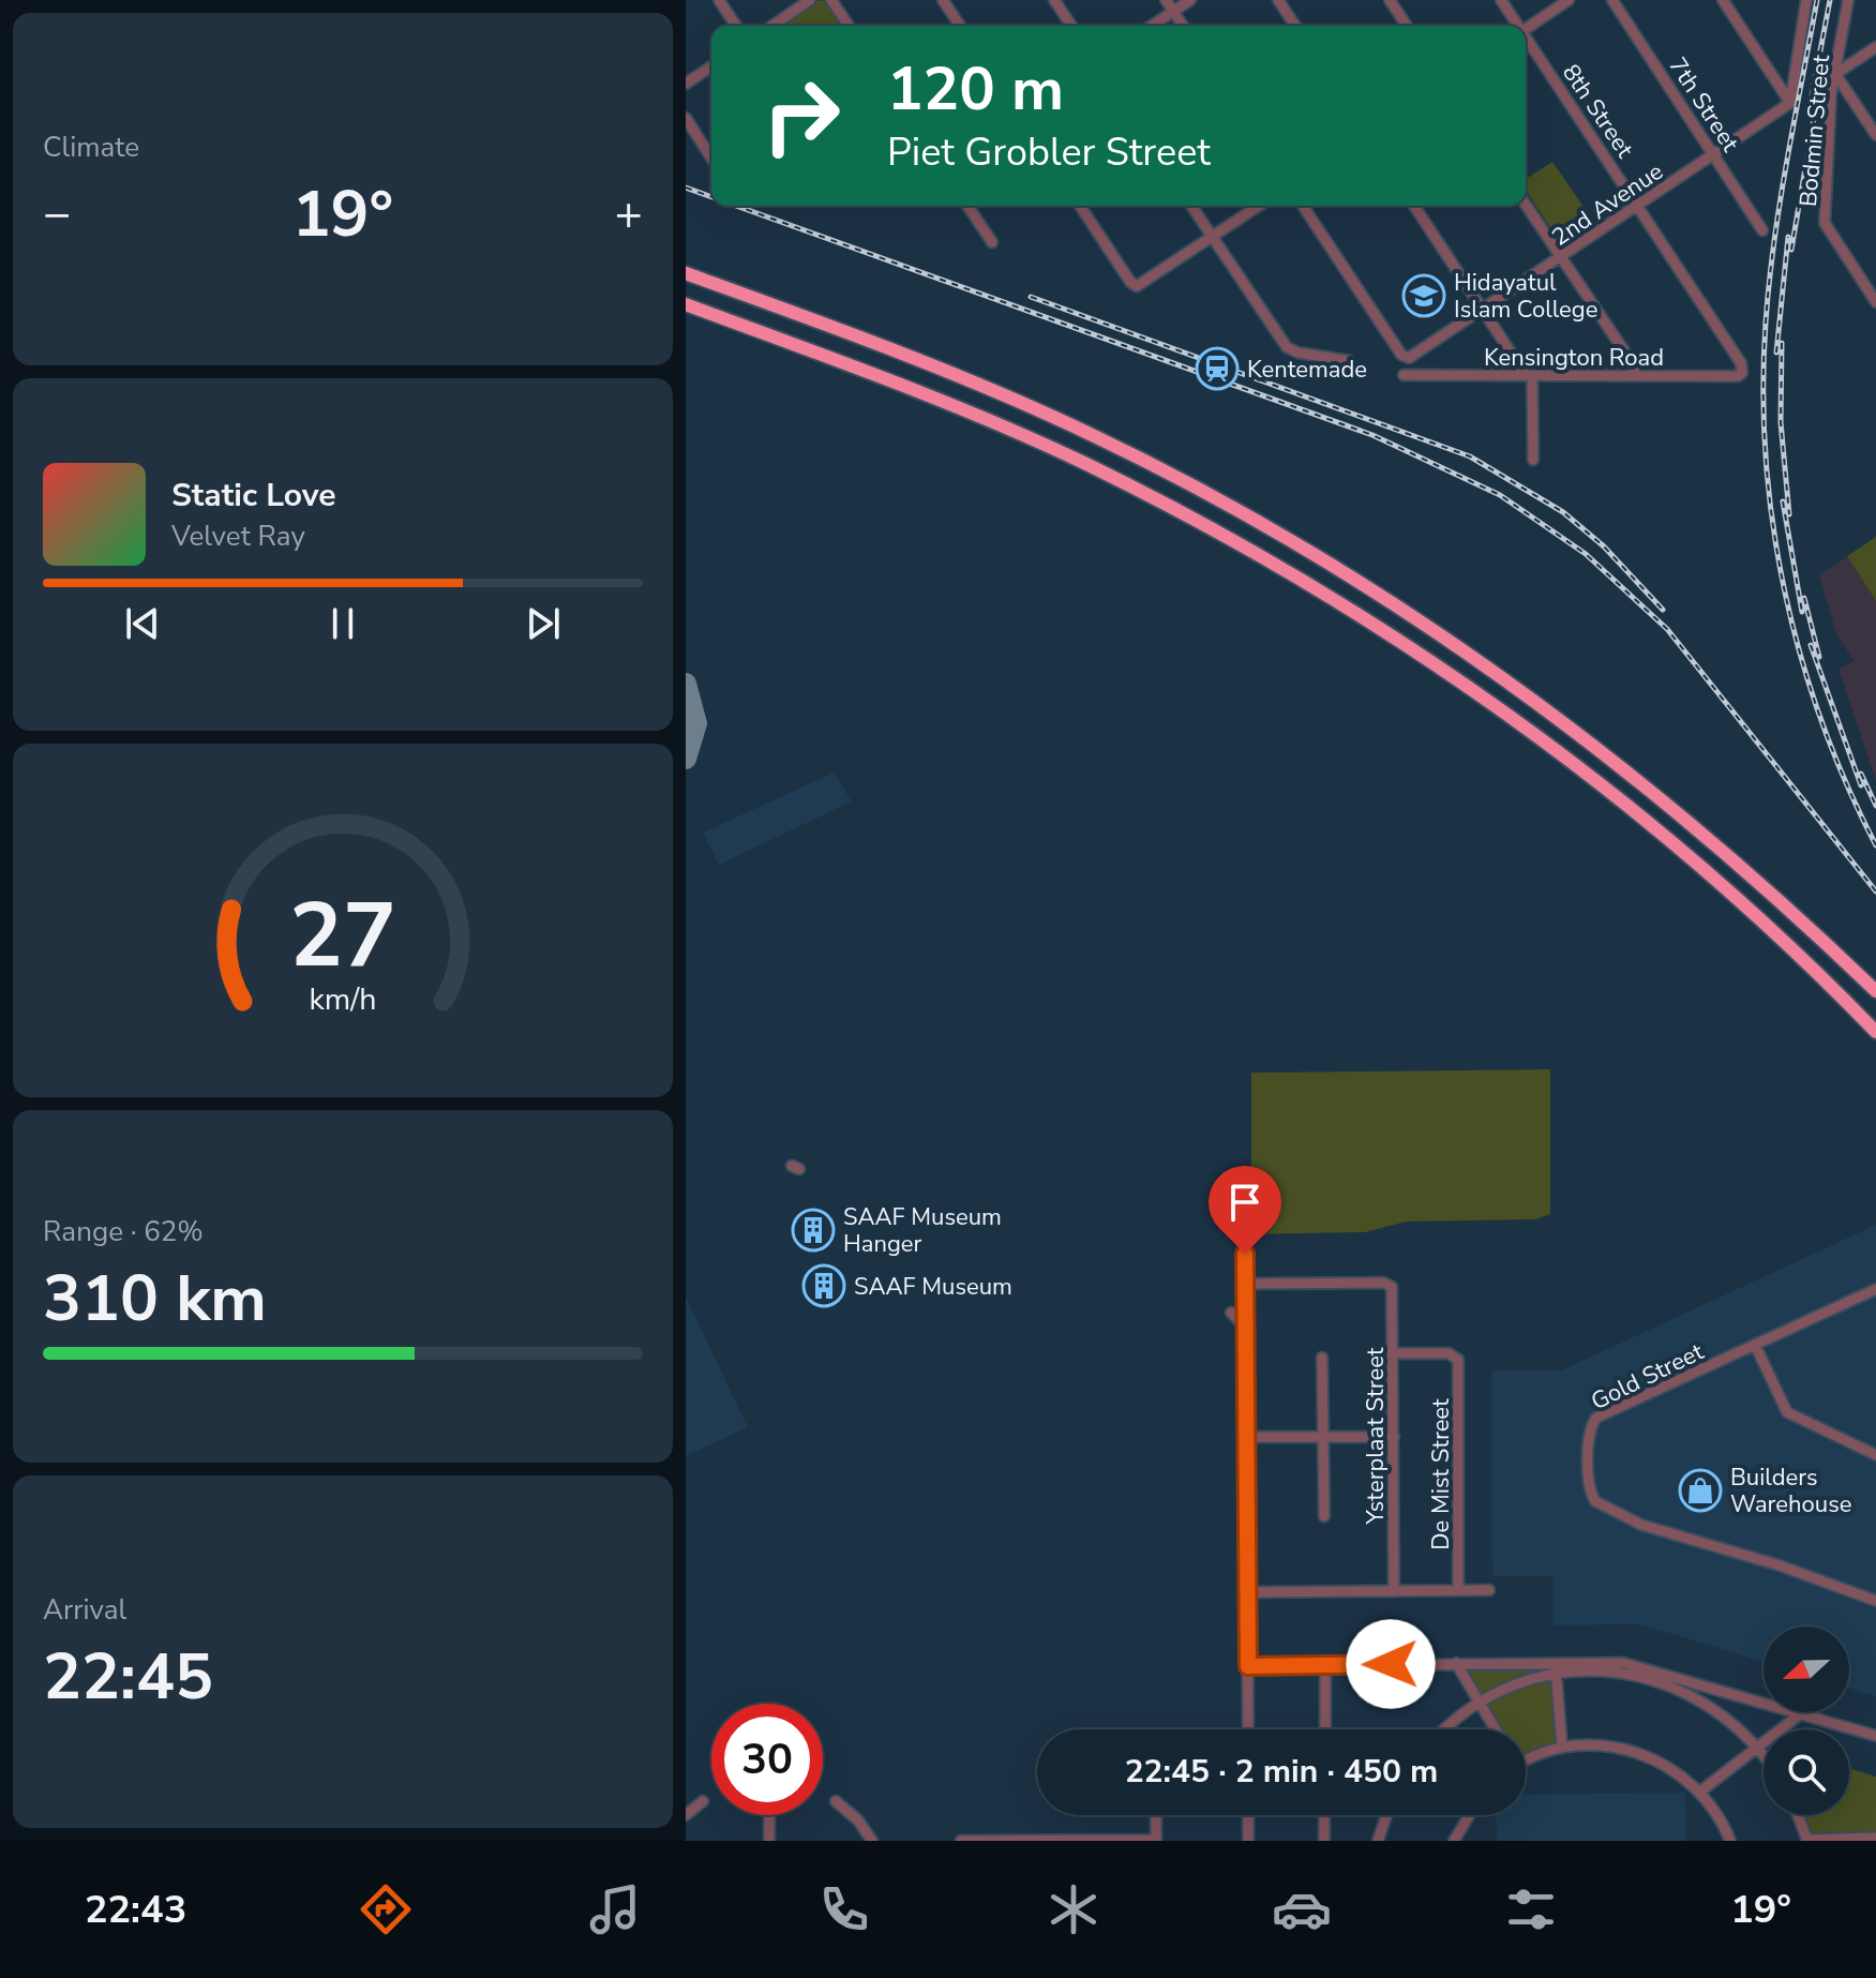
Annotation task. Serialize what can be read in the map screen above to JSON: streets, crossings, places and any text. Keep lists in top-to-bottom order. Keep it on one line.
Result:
{"streets":{"street":["7th Street","8th Street","Bodmin Street","2nd Avenue","Kensington Road","Gold Street","Ysterplaat Street","De Mist Street"]},"crossings":[["7th Street","2nd Avenue"],["8th Street","2nd Avenue"],["8th Street","Kensington Road"],["Ysterplaat Street","De Mist Street"]],"places":{"school or university":["Hidayatul Islam College"],"station":["Kentemade"],"building":["SAAF Museum Hanger","SAAF Museum"],"shop":["Builders Warehouse"]},"north":"left","page":{"tile":["Climate",["Range · 62%","310 km"],["Arrival","22:45"]],"turn":["120 m","Piet Grobler Street"],"heat":["−","19°","+"],"song":["Static Love","Velvet Ray"],"limit":"30","trip":"22:45 · 2 min · 450 m","tabs":["22:43","19°"],"gauge":["27","km/h"]}}
